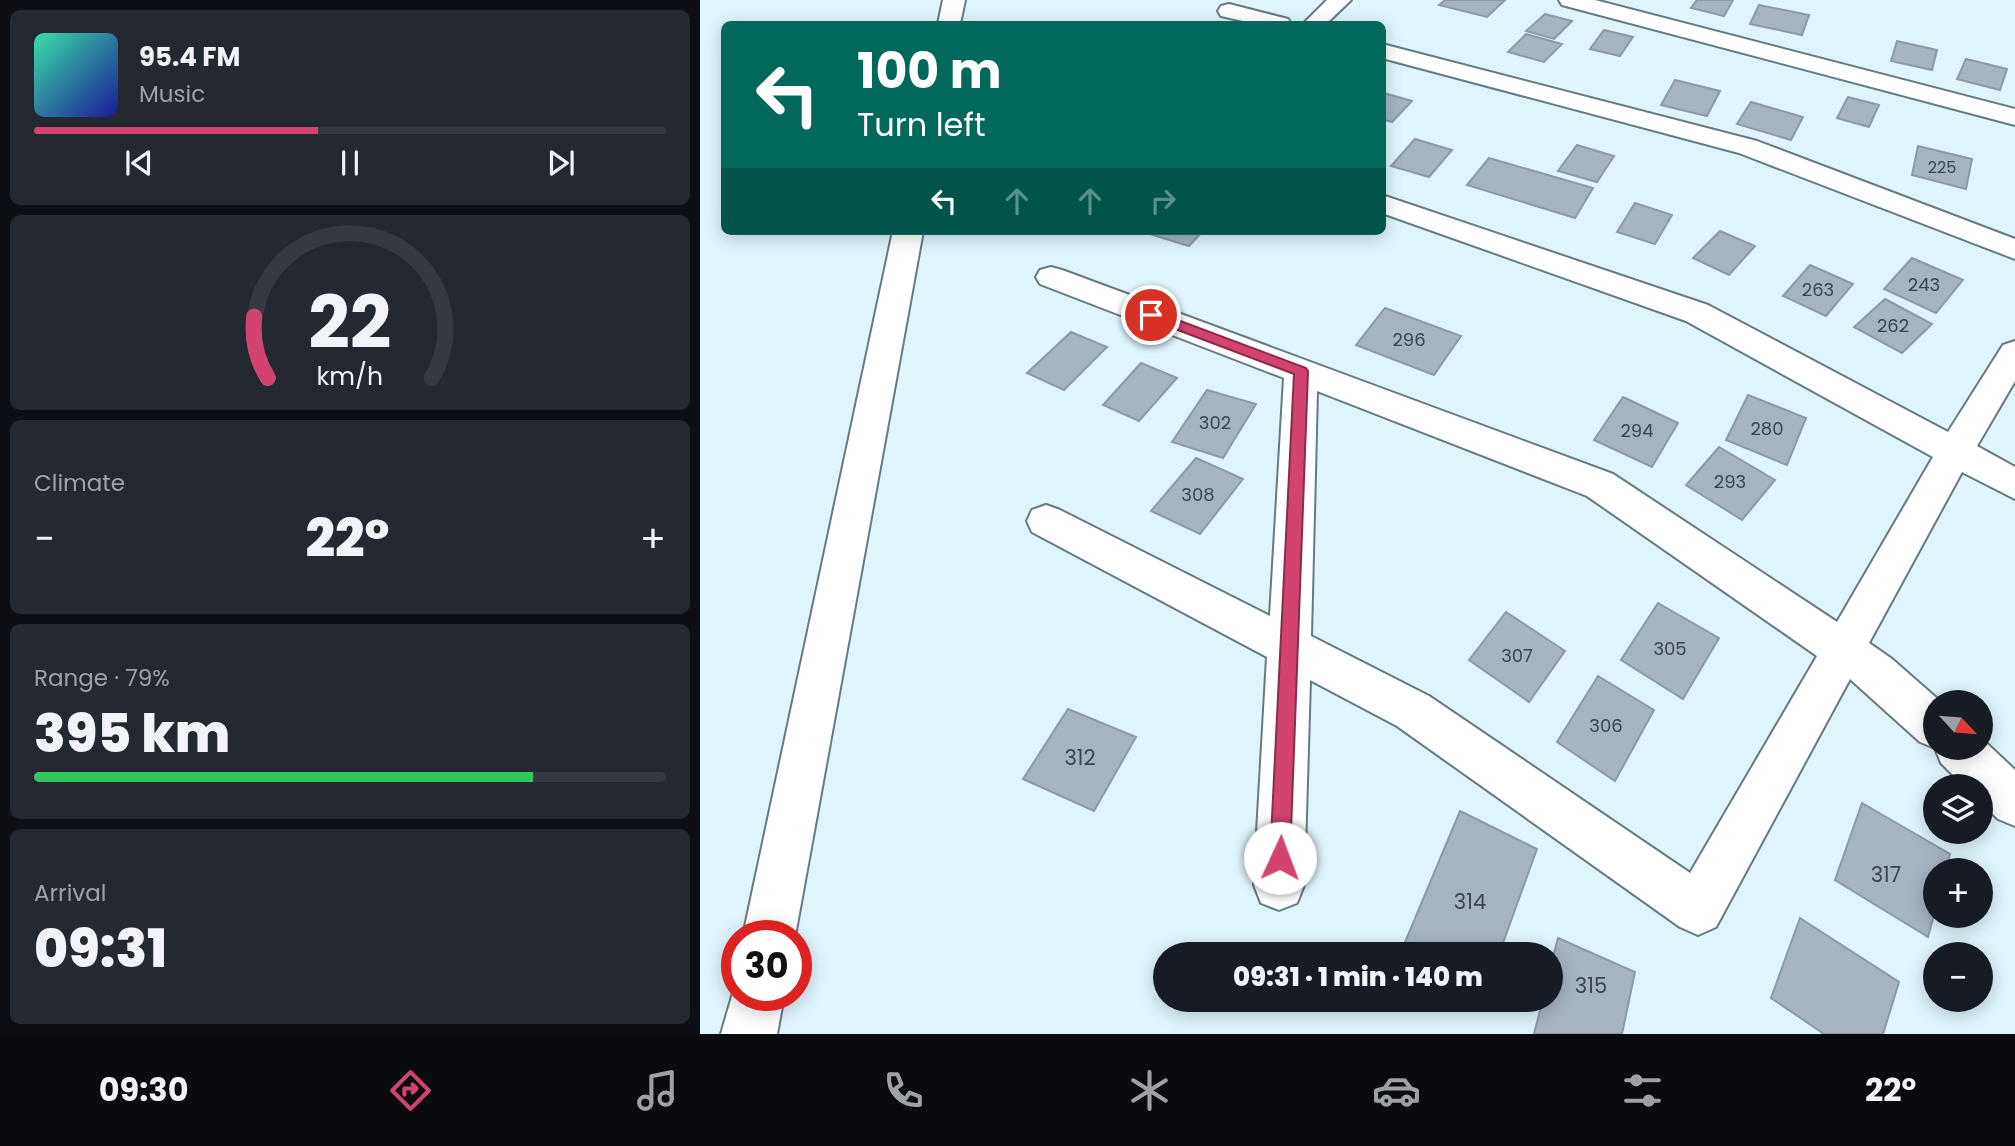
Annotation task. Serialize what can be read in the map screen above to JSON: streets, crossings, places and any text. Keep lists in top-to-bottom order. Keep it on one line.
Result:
{"house_numbers":["225","243","263","262","296","302","280","294","293","308","305","307","306","312","317","314","315"],"north":"bottom right","page":{"turn":["100 m","Turn left"],"song":["95.4 FM","Music"],"tile":["Climate",["Range · 79%","395 km"],["Arrival","09:31"]],"heat":["−","22°","+"],"map_buttons":["+","−"],"limit":"30","trip":"09:31 · 1 min · 140 m","tabs":["09:30","22°"],"gauge":["22","km/h"]}}
